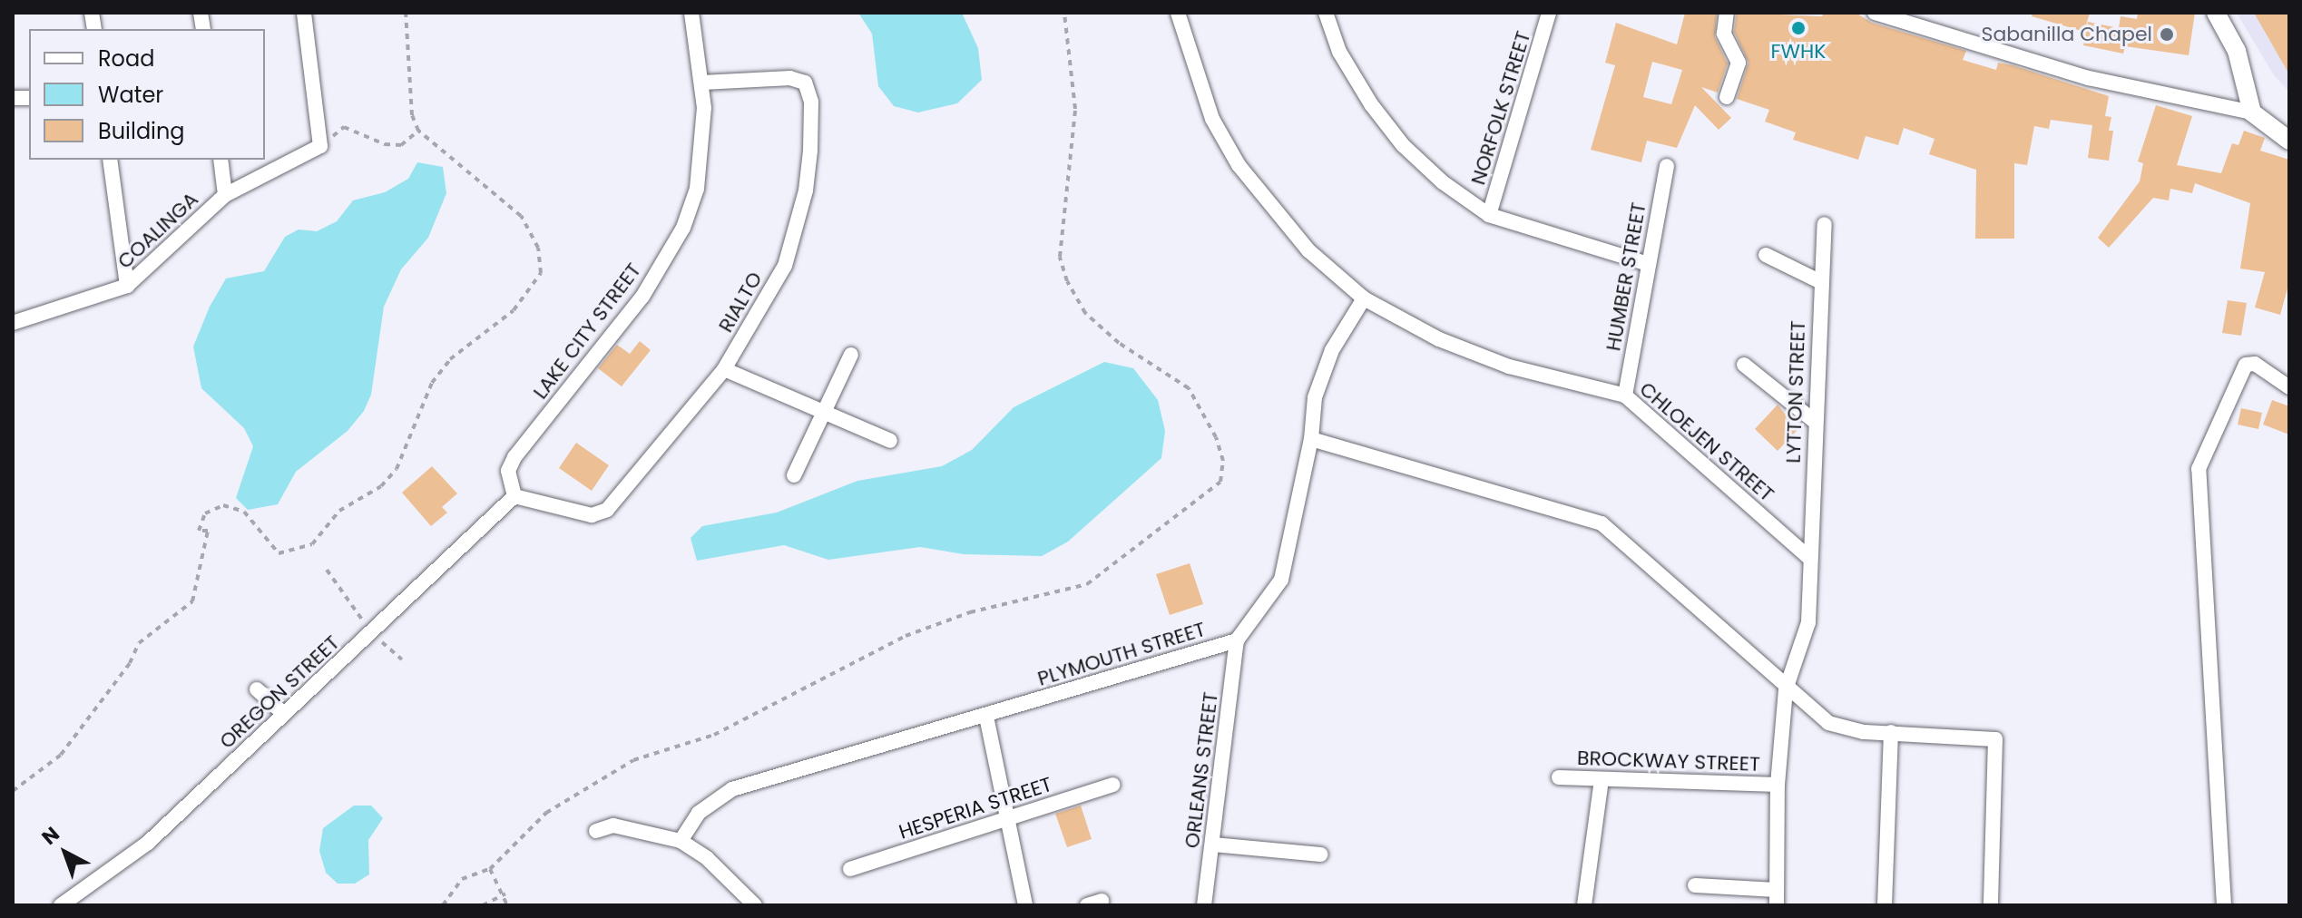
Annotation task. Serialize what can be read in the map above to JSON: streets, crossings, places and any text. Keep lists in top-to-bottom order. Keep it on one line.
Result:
{"streets":{"street":["NORFOLK STREET","COALINGA","HUMBER STREET","RIALTO","LAKE CITY STREET","LYTTON STREET","CHLOEJEN STREET","PLYMOUTH STREET","OREGON STREET","BROCKWAY STREET","ORLEANS STREET","HESPERIA STREET"]},"crossings":[["HUMBER STREET","CHLOEJEN STREET"],["RIALTO","LAKE CITY STREET"],["RIALTO","OREGON STREET"],["LAKE CITY STREET","OREGON STREET"],["LYTTON STREET","CHLOEJEN STREET"],["LYTTON STREET","BROCKWAY STREET"],["CHLOEJEN STREET","PLYMOUTH STREET"],["PLYMOUTH STREET","ORLEANS STREET"]],"places":["FWHK","Sabanilla Chapel"],"legend":["Road","Water","Building"],"north":"top left"}
